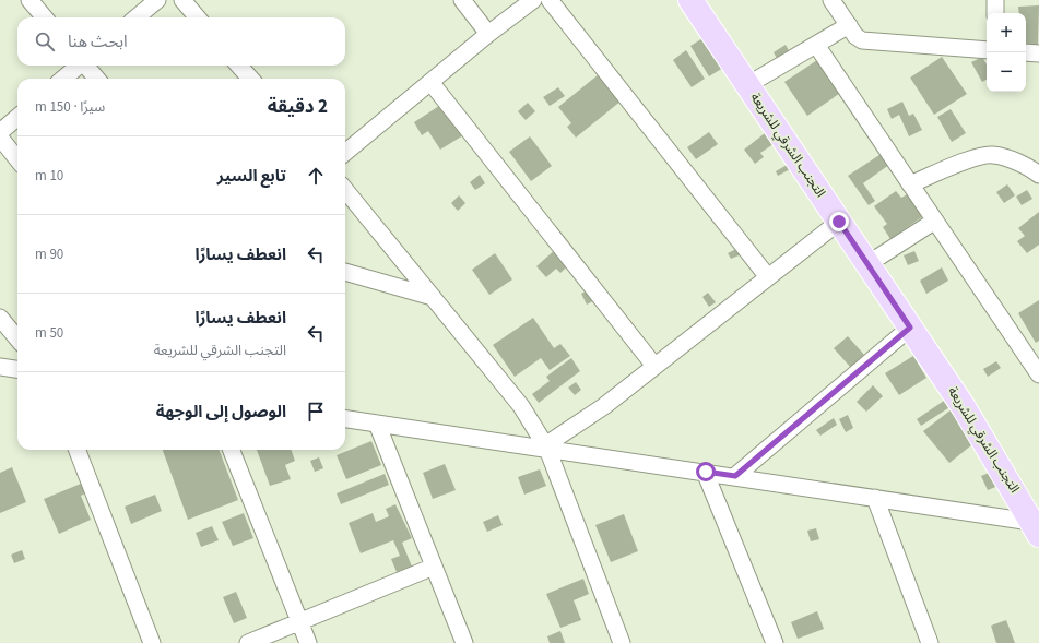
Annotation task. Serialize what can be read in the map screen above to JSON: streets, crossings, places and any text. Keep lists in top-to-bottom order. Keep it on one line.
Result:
{"streets":{"main road":["التجنب الشرقي للشريعة"]},"page":{"map_buttons":["+","−"],"search":"ابحث هنا","heading":["2 دقيقة","سيرًا · 150 m"],"list":[["تابع السير","10 m"],["انعطف يسارًا","90 m"],["انعطف يسارًا","التجنب الشرقي للشريعة","50 m"],"الوصول إلى الوجهة"]}}
